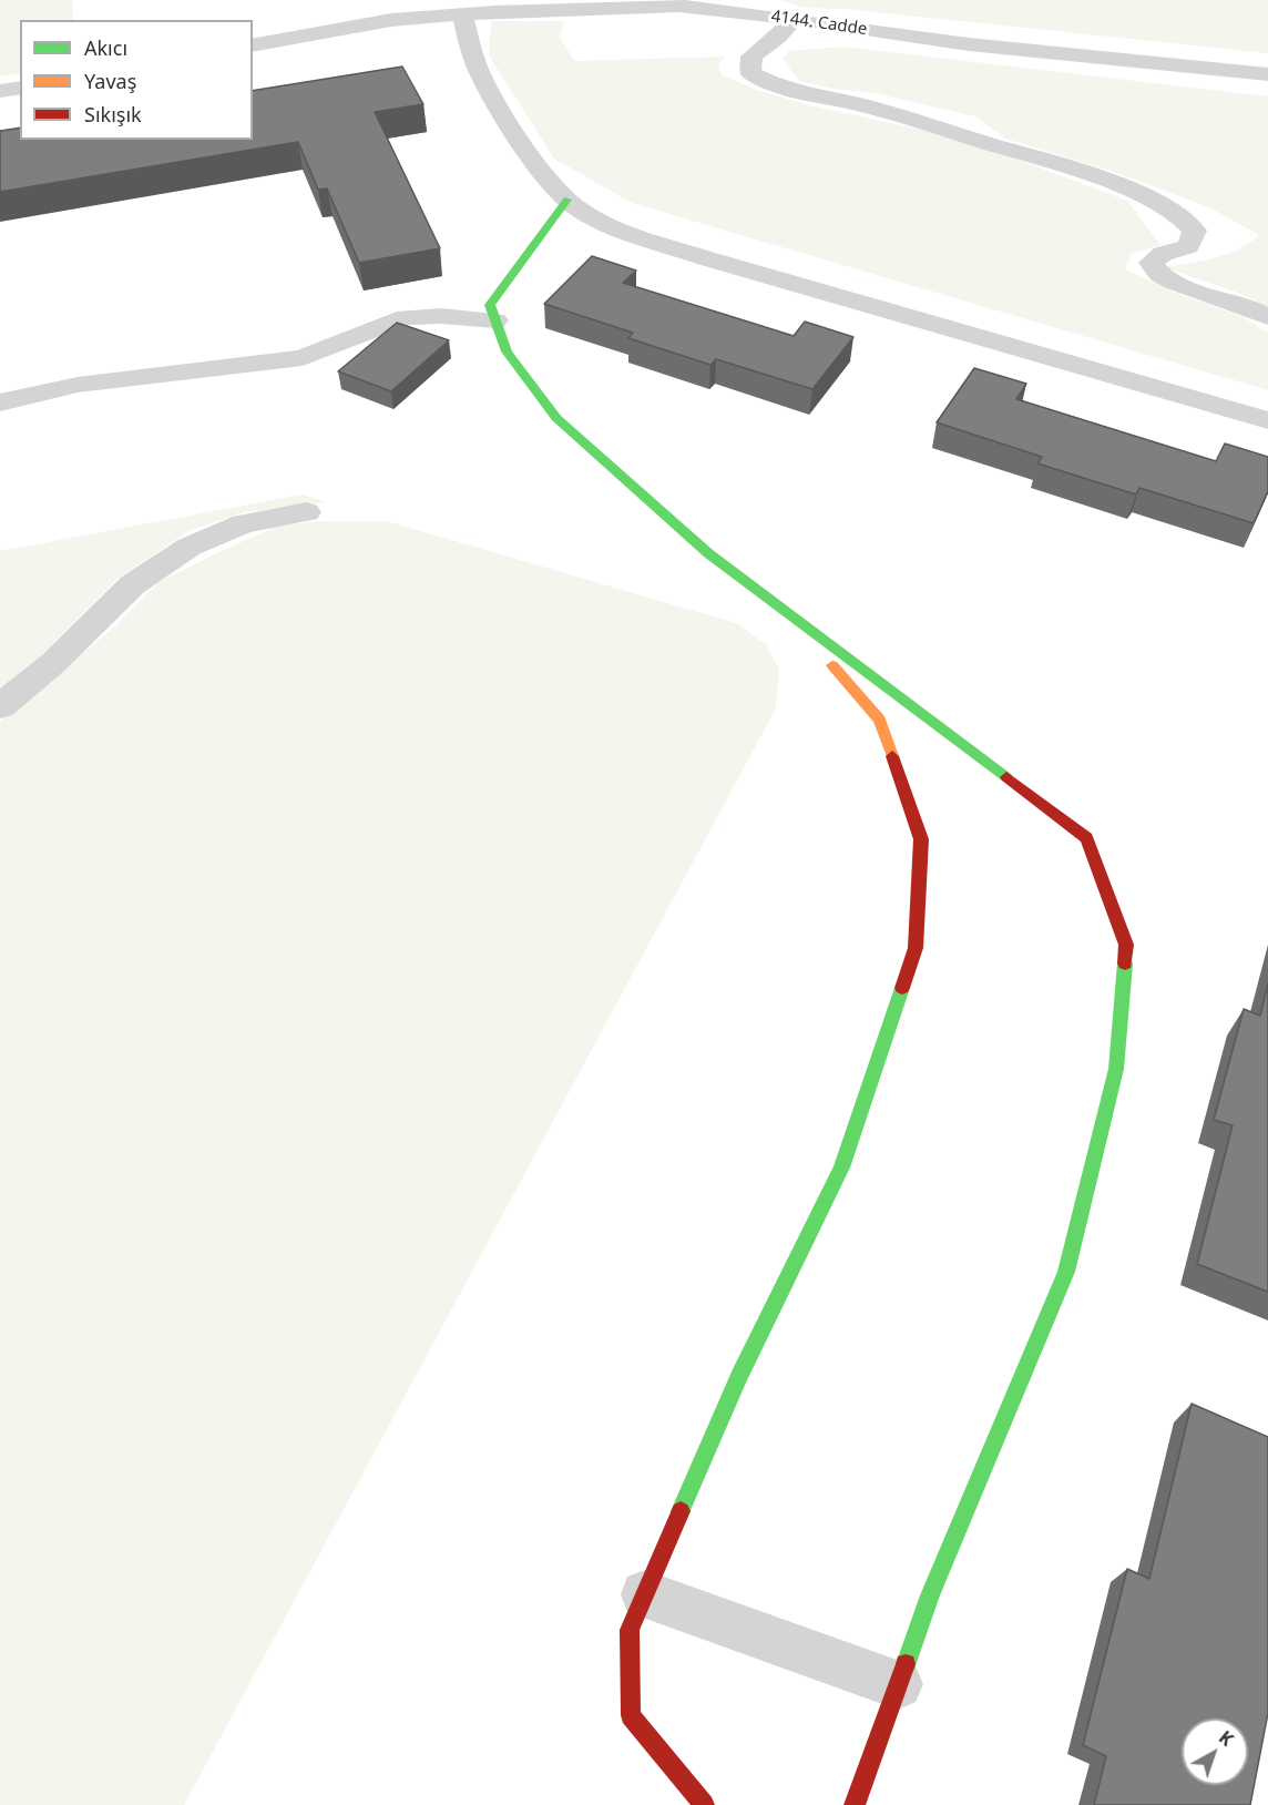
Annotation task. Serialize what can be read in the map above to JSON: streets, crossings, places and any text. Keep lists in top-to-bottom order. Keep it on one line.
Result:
{"streets":{"street":["4144. Cadde"]},"legend":["Akıcı","Yavaş","Sıkışık"],"north":"top right"}
